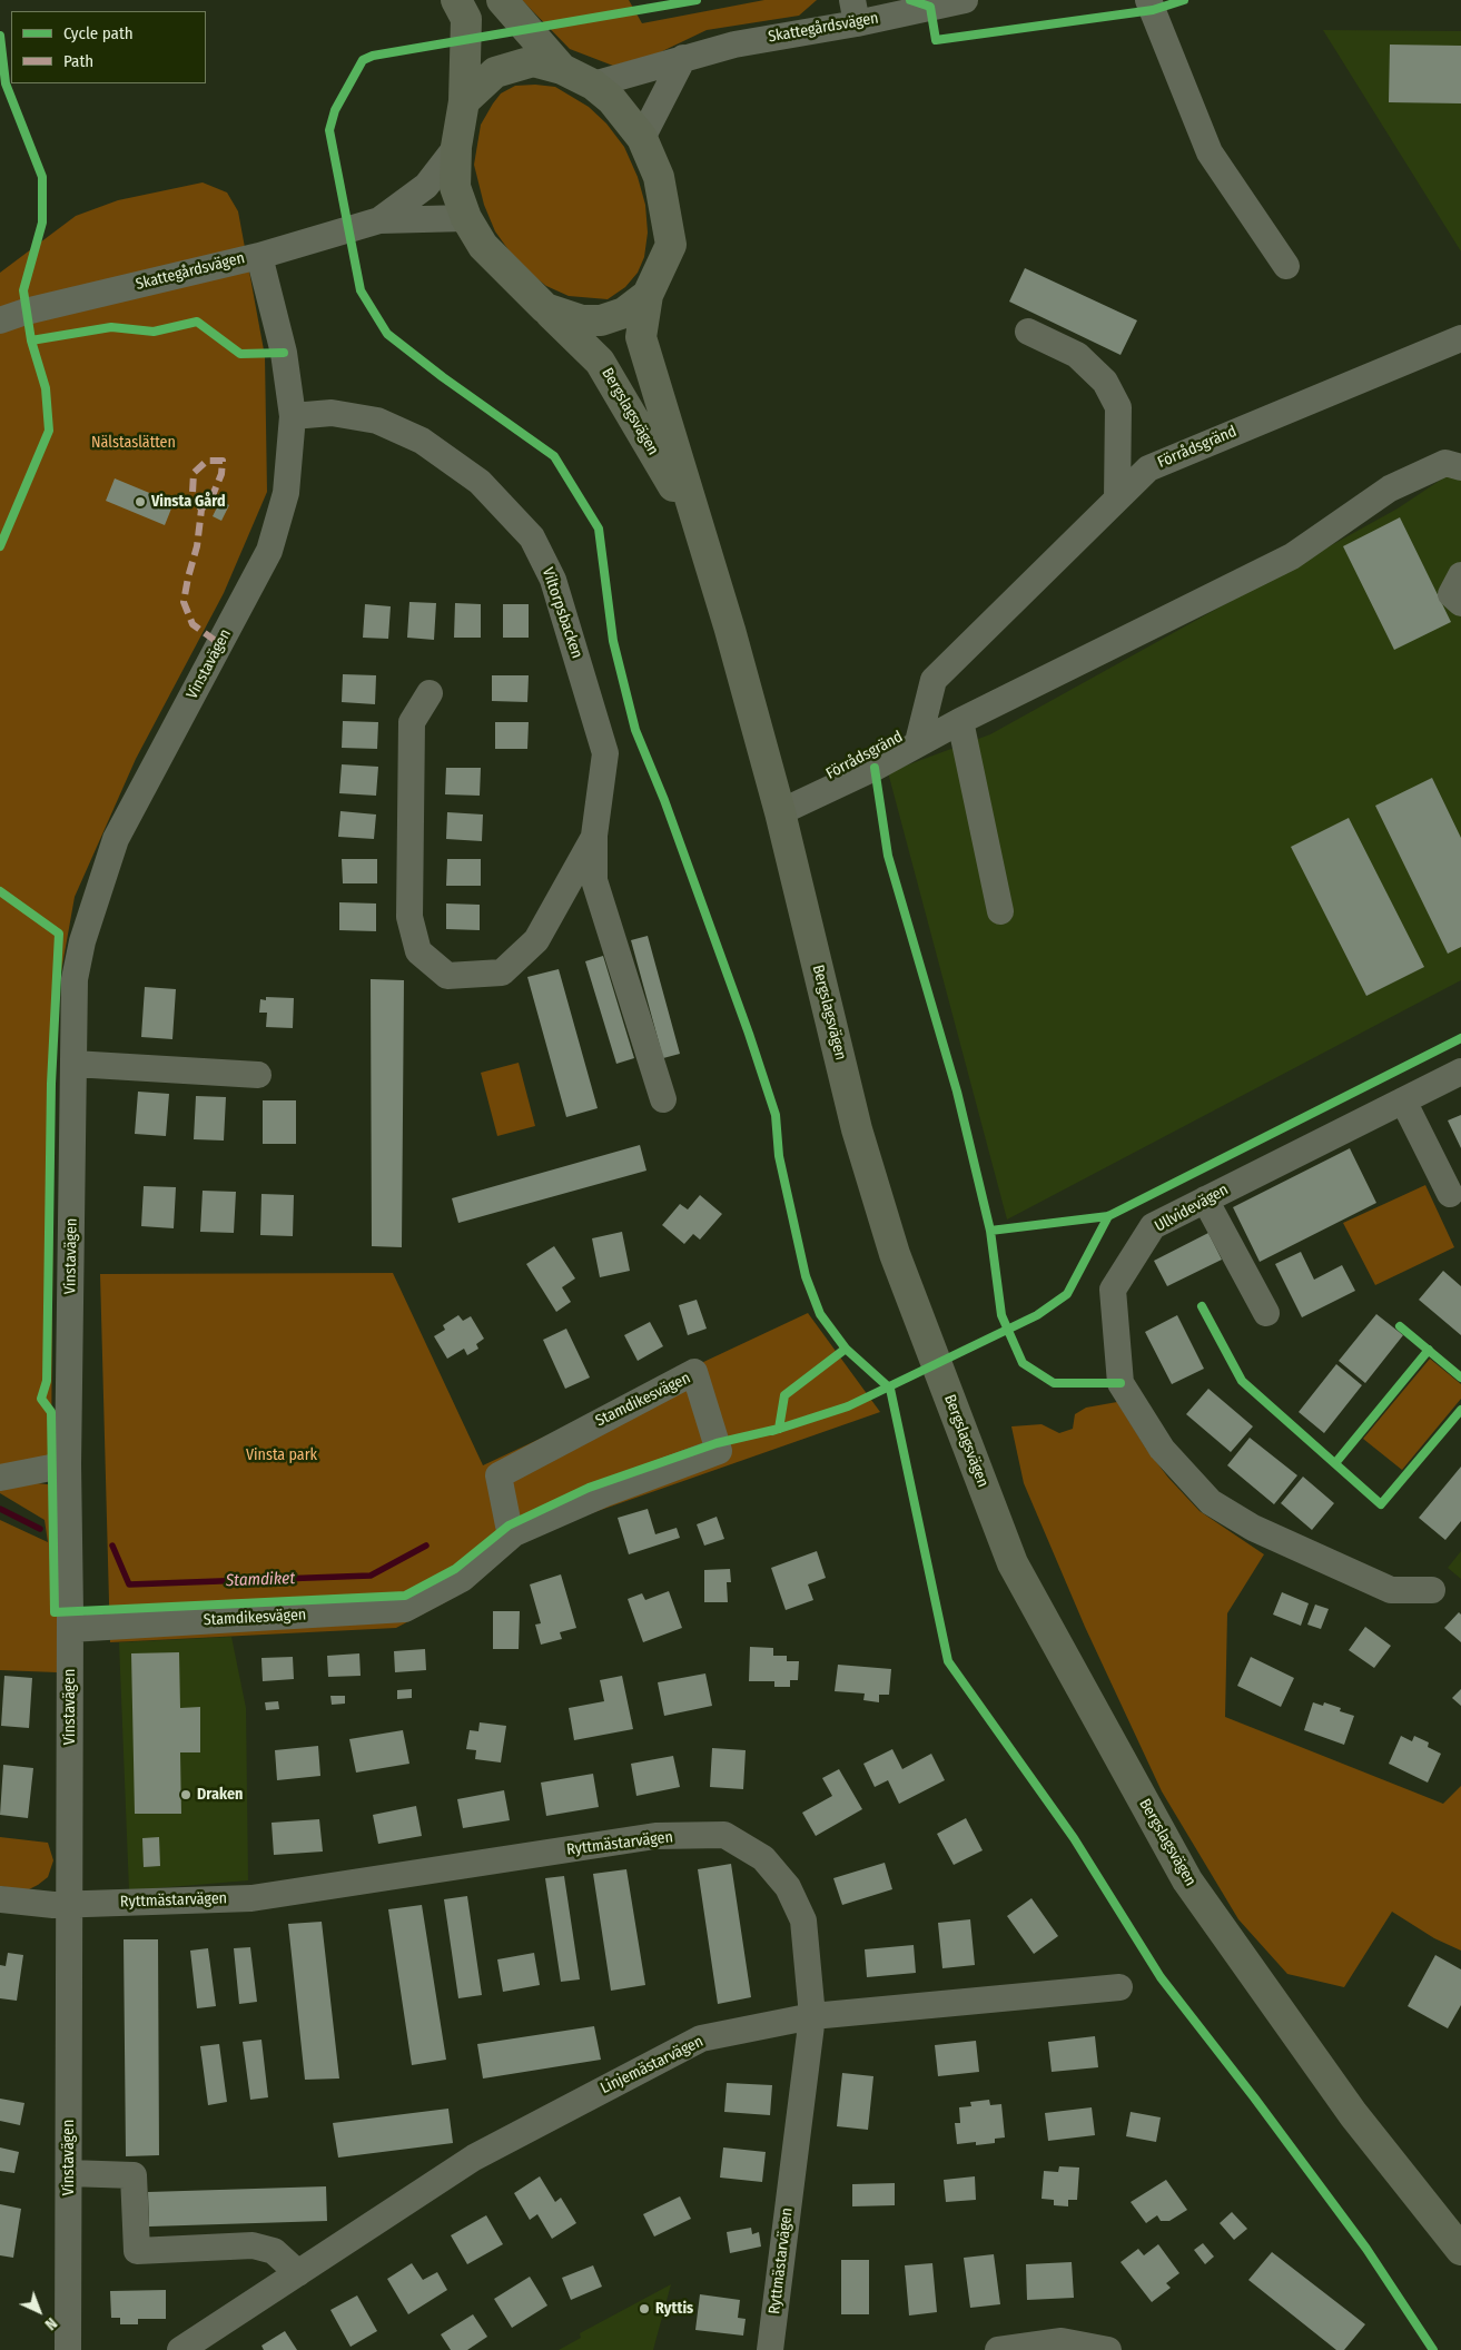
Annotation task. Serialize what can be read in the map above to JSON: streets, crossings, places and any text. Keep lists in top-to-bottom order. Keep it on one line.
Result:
{"streets":{"main road":["Bergslagsvägen"],"street":["Skattegårdsvägen","Förrådsgränd","Viltorpsbacken","Vinstavägen","Ullvidevägen","Stamdikesvägen","Ryttmästarvägen","Linjemästarvägen"]},"crossings":[["Skattegårdsvägen","Bergslagsvägen"],["Skattegårdsvägen","Vinstavägen"],["Bergslagsvägen","Förrådsgränd"],["Viltorpsbacken","Vinstavägen"],["Vinstavägen","Stamdikesvägen"],["Vinstavägen","Ryttmästarvägen"],["Ryttmästarvägen","Linjemästarvägen"]],"water":["Stamdiket"],"parks":["Nälstaslätten","Vinsta park"],"places":["Vinsta Gård","Draken","Ryttis"],"legend":["Cycle path","Path"],"north":"bottom right"}
